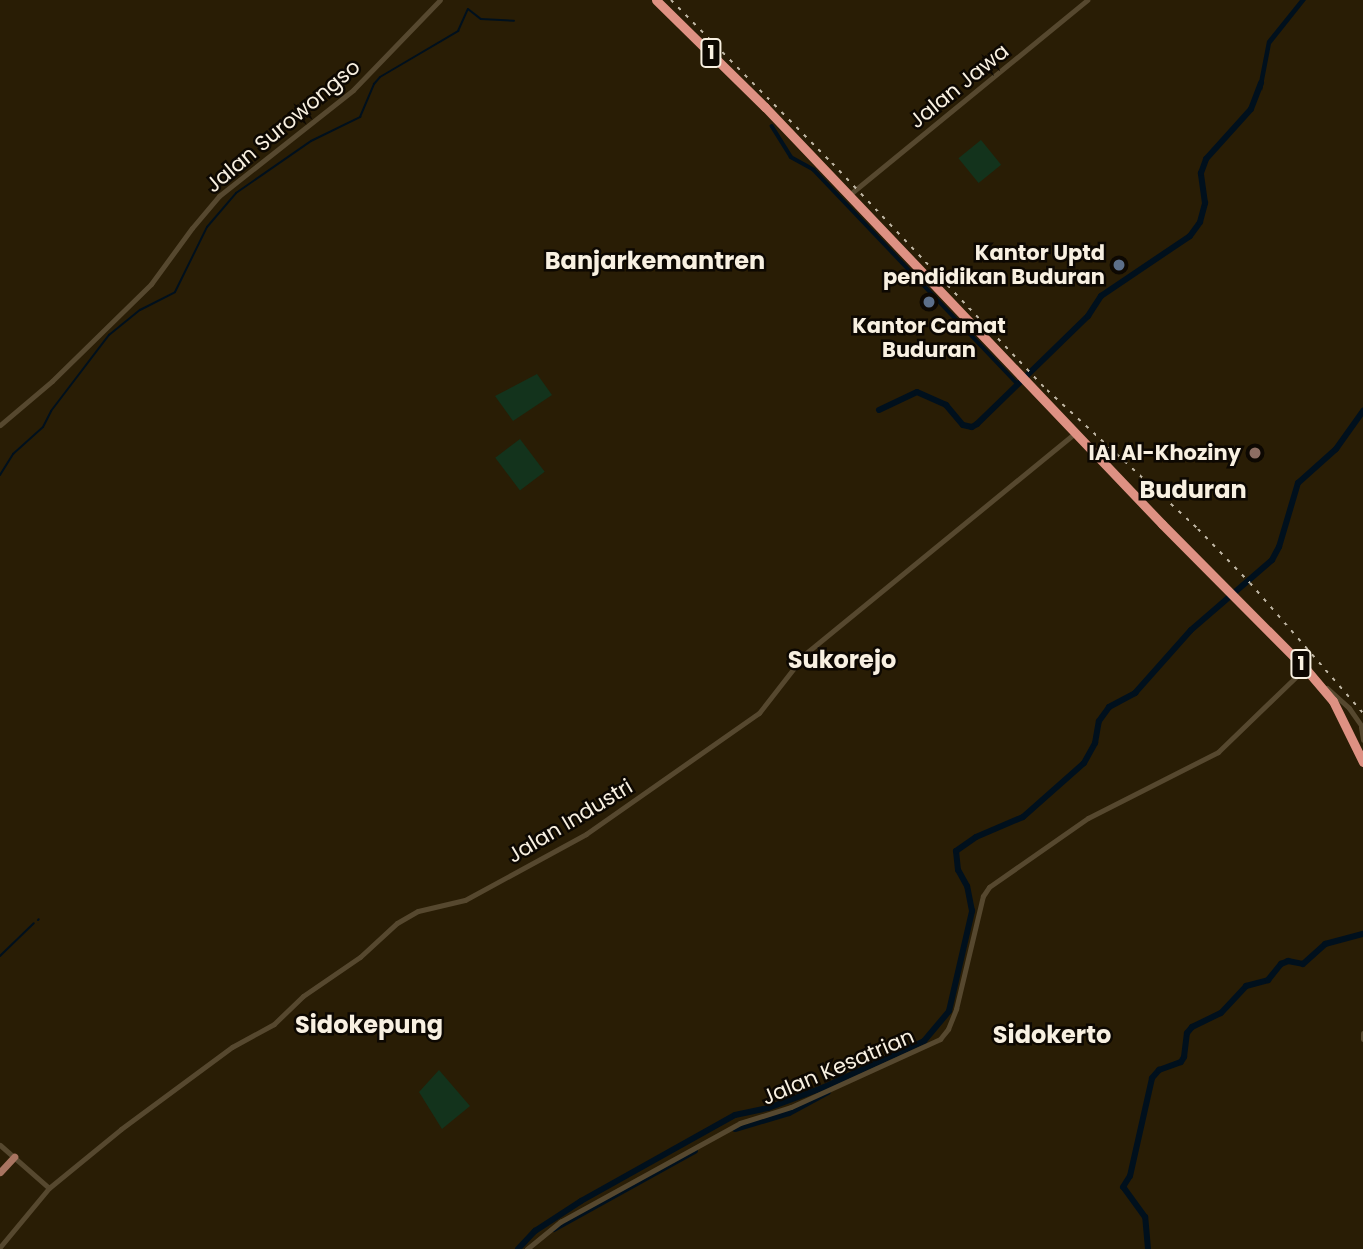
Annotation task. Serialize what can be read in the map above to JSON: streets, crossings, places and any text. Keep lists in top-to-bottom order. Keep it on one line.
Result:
{"streets":{"highway":["1"],"street":["Jalan Jawa","Jalan Surowongso","Jalan Industri","Jalan Kesatrian"]},"crossings":[["1","Jalan Jawa"],["1","Jalan Industri"],["1","Jalan Kesatrian"]],"districts":["Banjarkemantren","Buduran","Sukorejo","Sidokepung","Sidokerto"],"places":["Kantor Uptd pendidikan Buduran","Kantor Camat Buduran","IAI Al-Khoziny"]}
